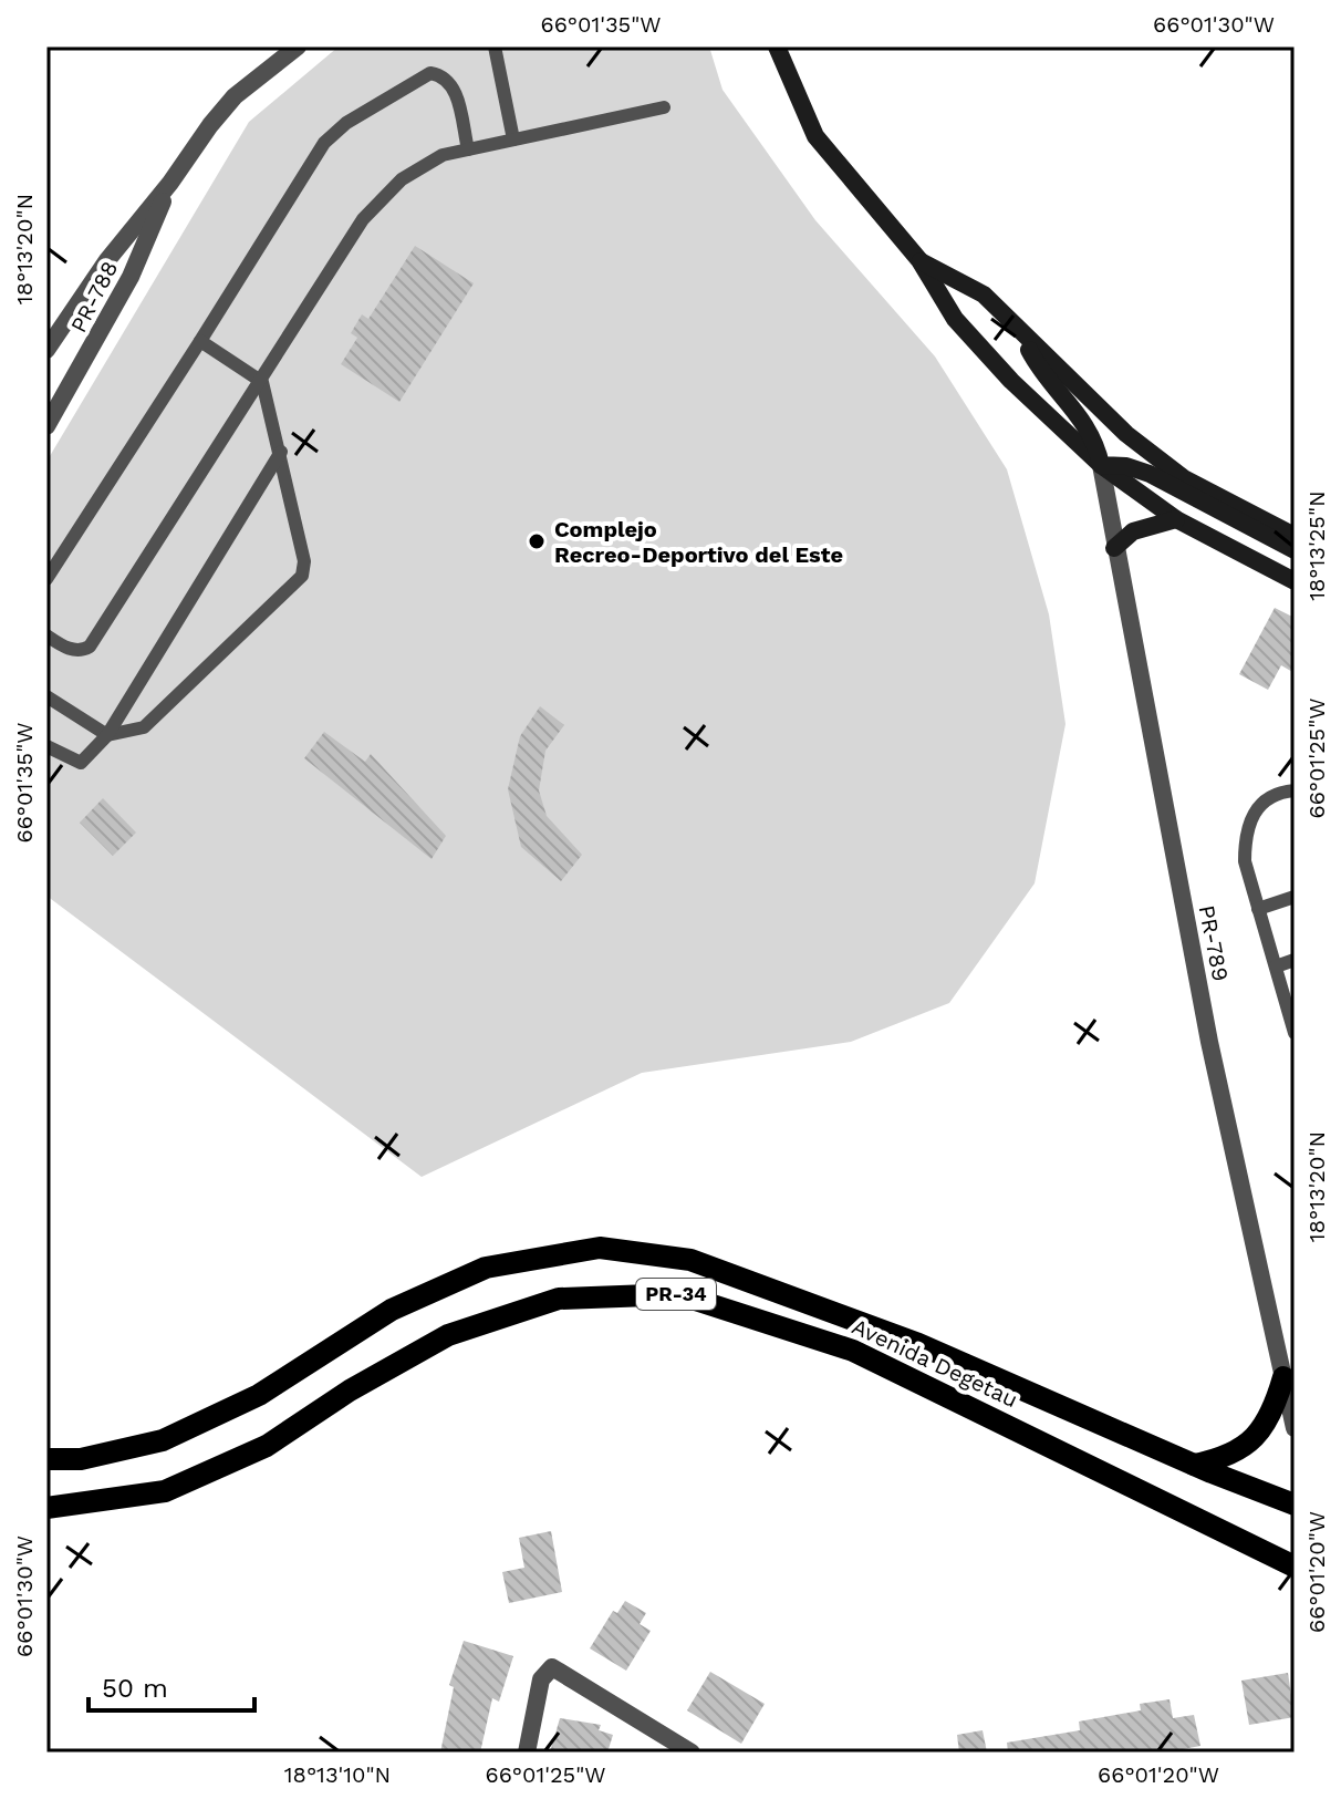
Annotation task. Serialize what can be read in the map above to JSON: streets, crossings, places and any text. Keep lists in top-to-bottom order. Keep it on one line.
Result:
{"streets":{"main road":["PR-34","Avenida Degetau"],"street":["PR-788","PR-789"]},"places":["Complejo Recreo-Deportivo del Este"],"scale_bar":"50 m","coordinates":["66°01'35\"W","66°01'30\"W","18°13'20\"N","18°13'25\"N","66°01'25\"W","66°01'20\"W","18°13'10\"N"]}
